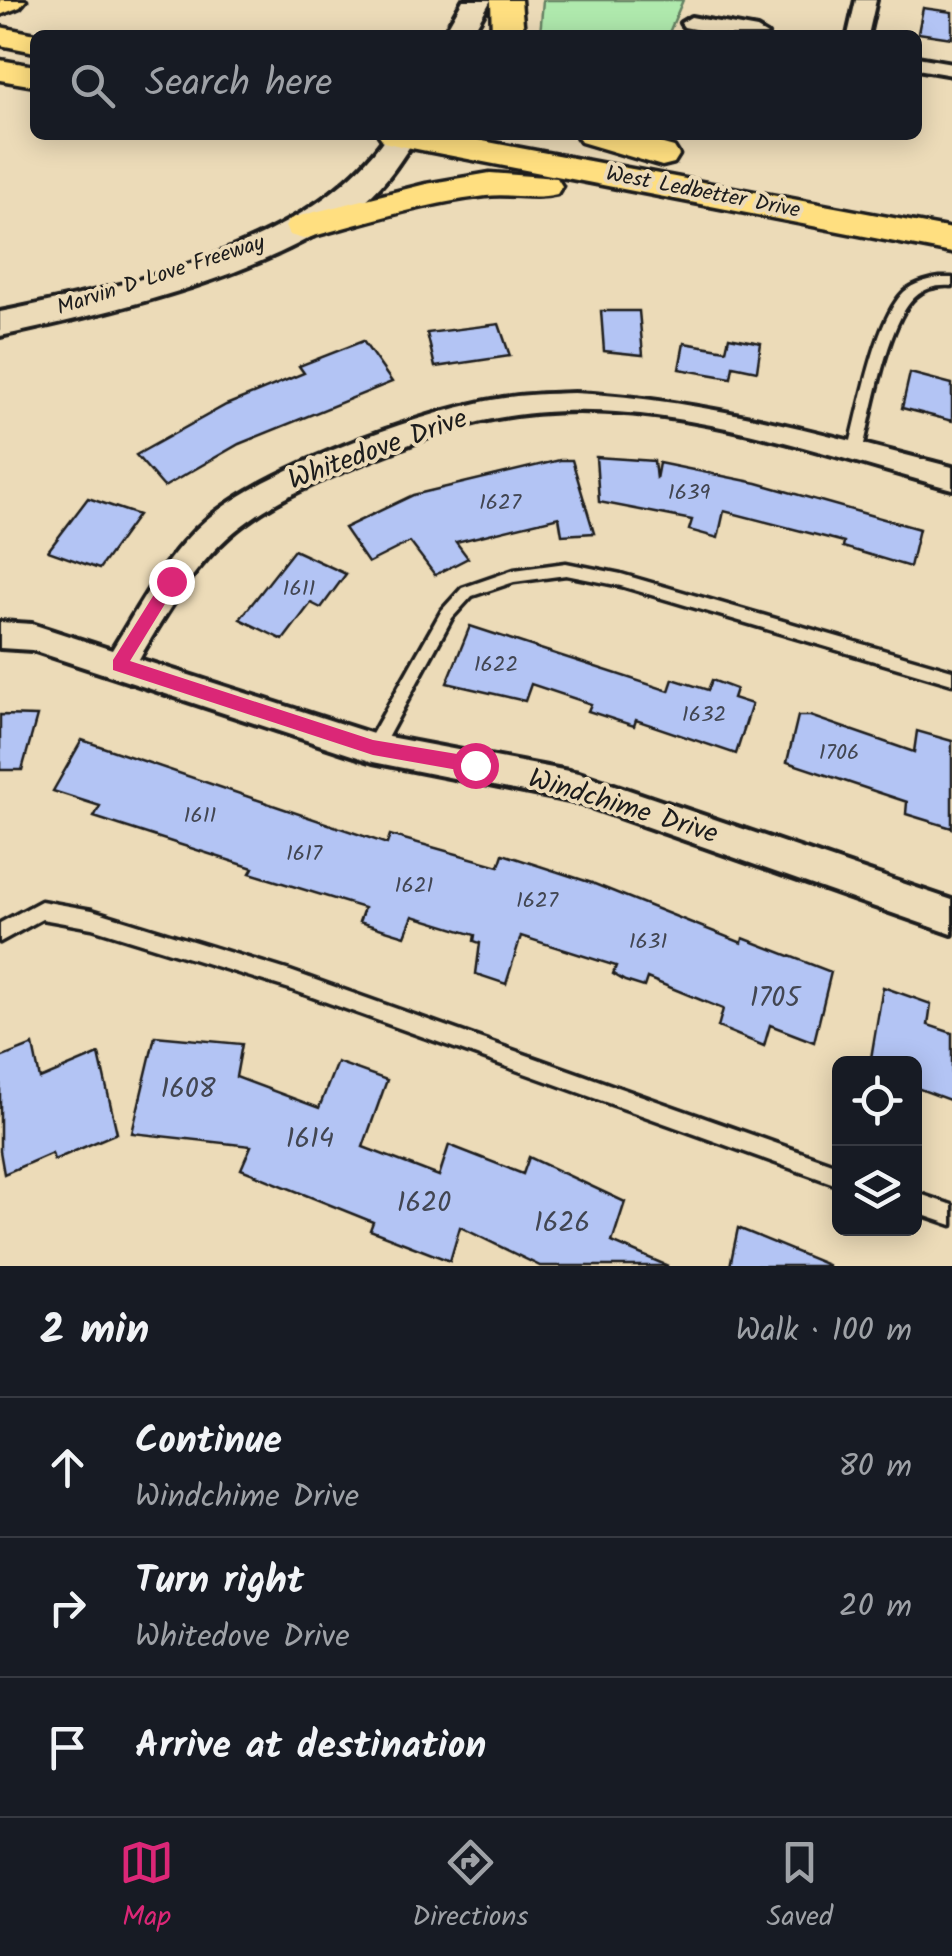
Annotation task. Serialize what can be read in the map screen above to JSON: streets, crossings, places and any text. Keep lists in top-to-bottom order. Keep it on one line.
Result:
{"streets":{"main road":["West Ledbetter Drive","Marvin D Love Freeway"],"street":["Whitedove Drive","Windchime Drive"]},"crossings":[["Whitedove Drive","Windchime Drive"]],"house_numbers":["1639","1627","1611","1622","1632","1706","1611","1617","1621","1627","1631","1705","1608","1614","1620","1626"],"page":{"search":"Search here","heading":["2 min","Walk · 100 m"],"list":[["Continue","Windchime Drive","80 m"],["Turn right","Whitedove Drive","20 m"],"Arrive at destination"],"nav":["Map","Directions","Saved"]}}
